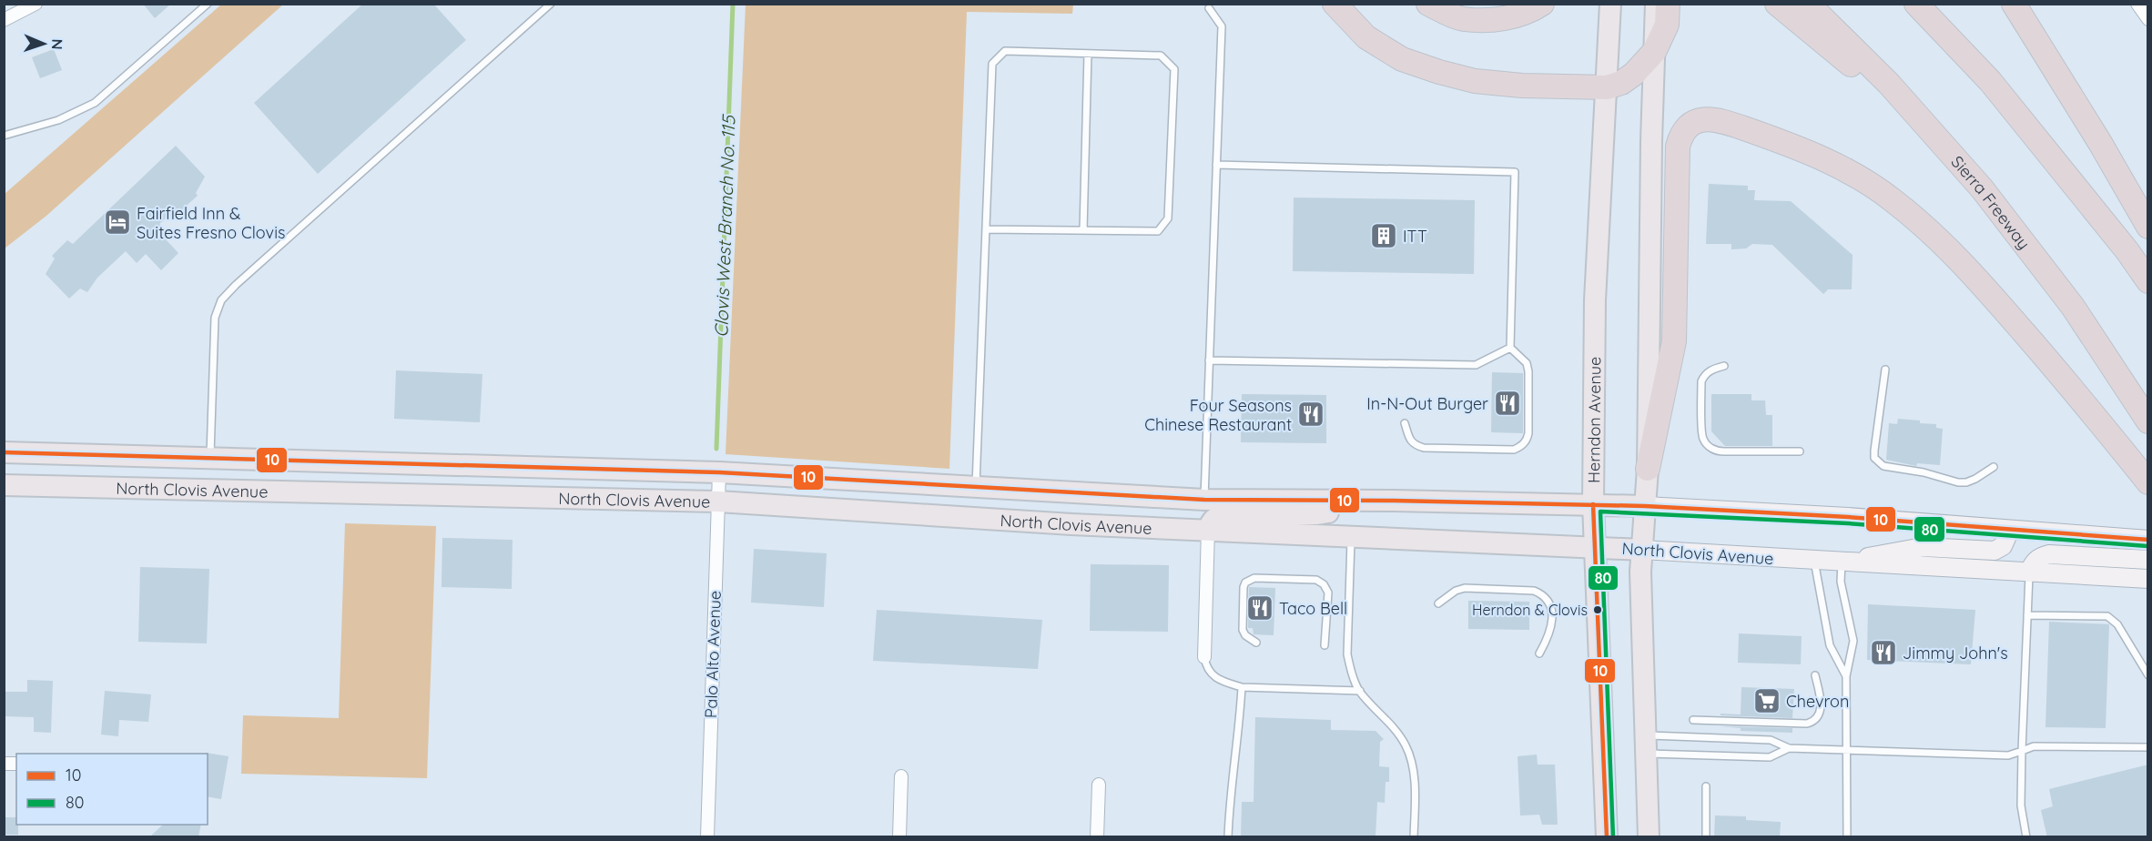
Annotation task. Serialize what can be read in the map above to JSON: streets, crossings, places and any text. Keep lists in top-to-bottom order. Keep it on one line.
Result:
{"streets":{"highway":["Sierra Freeway"],"main road":["Herndon Avenue","North Clovis Avenue"],"street":["Palo Alto Avenue"]},"crossings":[["Herndon Avenue","North Clovis Avenue"],["North Clovis Avenue","Palo Alto Avenue"]],"water":["Clovis West Branch No. 115"],"places":{"hotel":["Fairfield Inn & Suites Fresno Clovis"],"building":["ITT"],"restaurant":["In-N-Out Burger","Four Seasons Chinese Restaurant","Taco Bell","Jimmy John's"],"other":["Herndon & Clovis"],"supermarket":["Chevron"]},"lines":["transit line 10","transit line 80"],"legend":["10","80"],"north":"right"}
